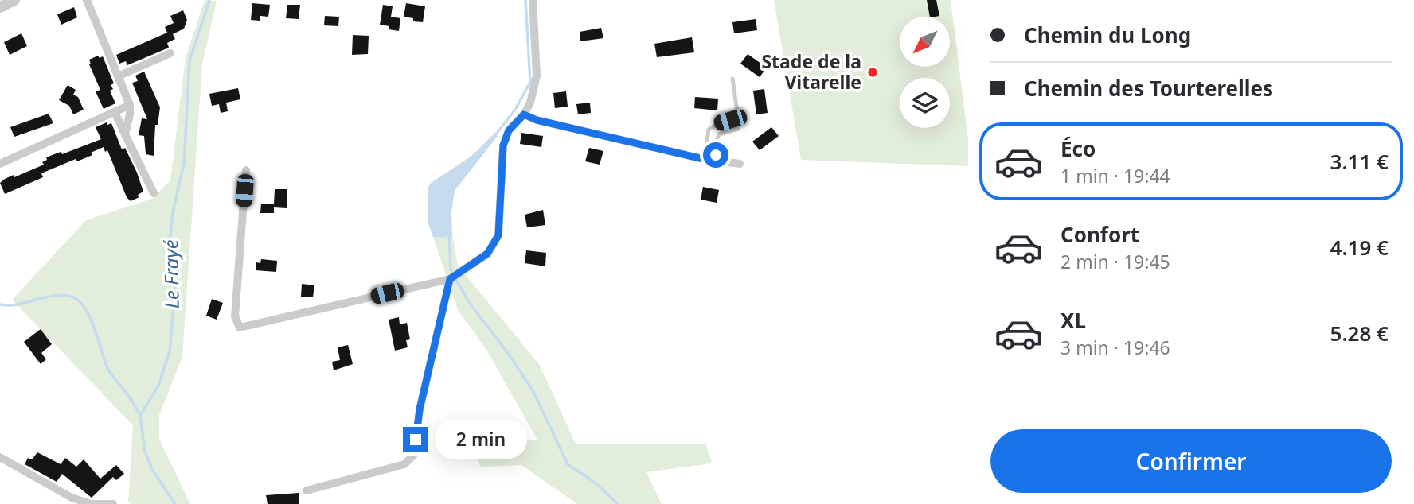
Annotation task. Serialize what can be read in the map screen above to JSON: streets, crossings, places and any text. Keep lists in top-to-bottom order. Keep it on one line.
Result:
{"water":["Le Frayé"],"places":["Stade de la Vitarelle"],"north":"bottom left","page":{"banner":["Chemin du Long","Chemin des Tourterelles"],"list":[{"name":"Éco","note":"1 min · 19:44","value":"3.11 €"},{"name":"Confort","note":"2 min · 19:45","value":"4.19 €"},{"name":"XL","note":"3 min · 19:46","value":"5.28 €"}],"buttons":"Confirmer","bubble":"2 min"}}
